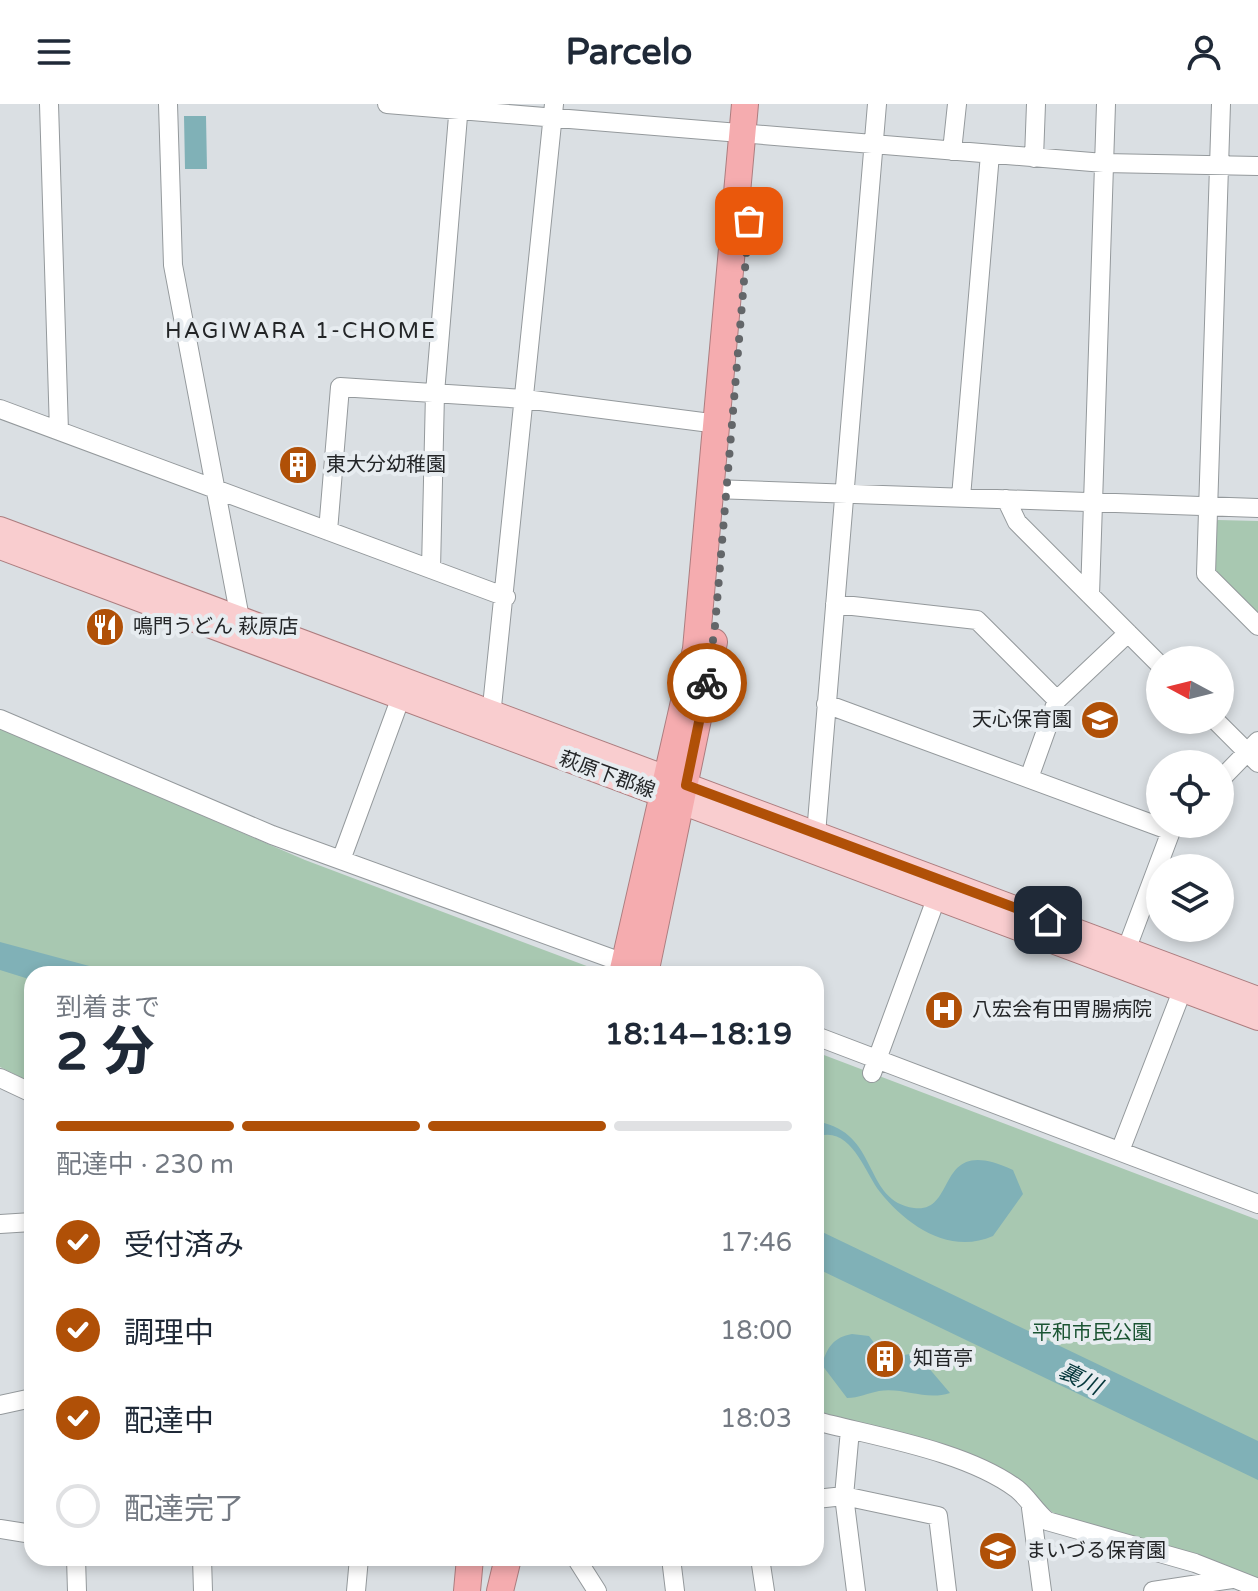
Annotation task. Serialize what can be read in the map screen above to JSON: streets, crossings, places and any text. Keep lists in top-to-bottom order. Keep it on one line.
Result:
{"streets":{"main road":["萩原下郡線"]},"districts":["HAGIWARA 1-CHOME"],"water":["裏川"],"parks":["平和市民公園"],"places":{"building":["東大分幼稚園","知音亭"],"restaurant":["鳴門うどん 萩原店"],"school or university":["天心保育園","まいづる保育園"],"hospital":["八宏会有田胃腸病院"]},"north":"left","page":{"header":"Parcelo","heading":["2 分","到着まで","18:14–18:19"],"bar":"配達中 · 230 m","list":[["受付済み","17:46"],["調理中","18:00"],["配達中","18:03"],"配達完了"]}}
